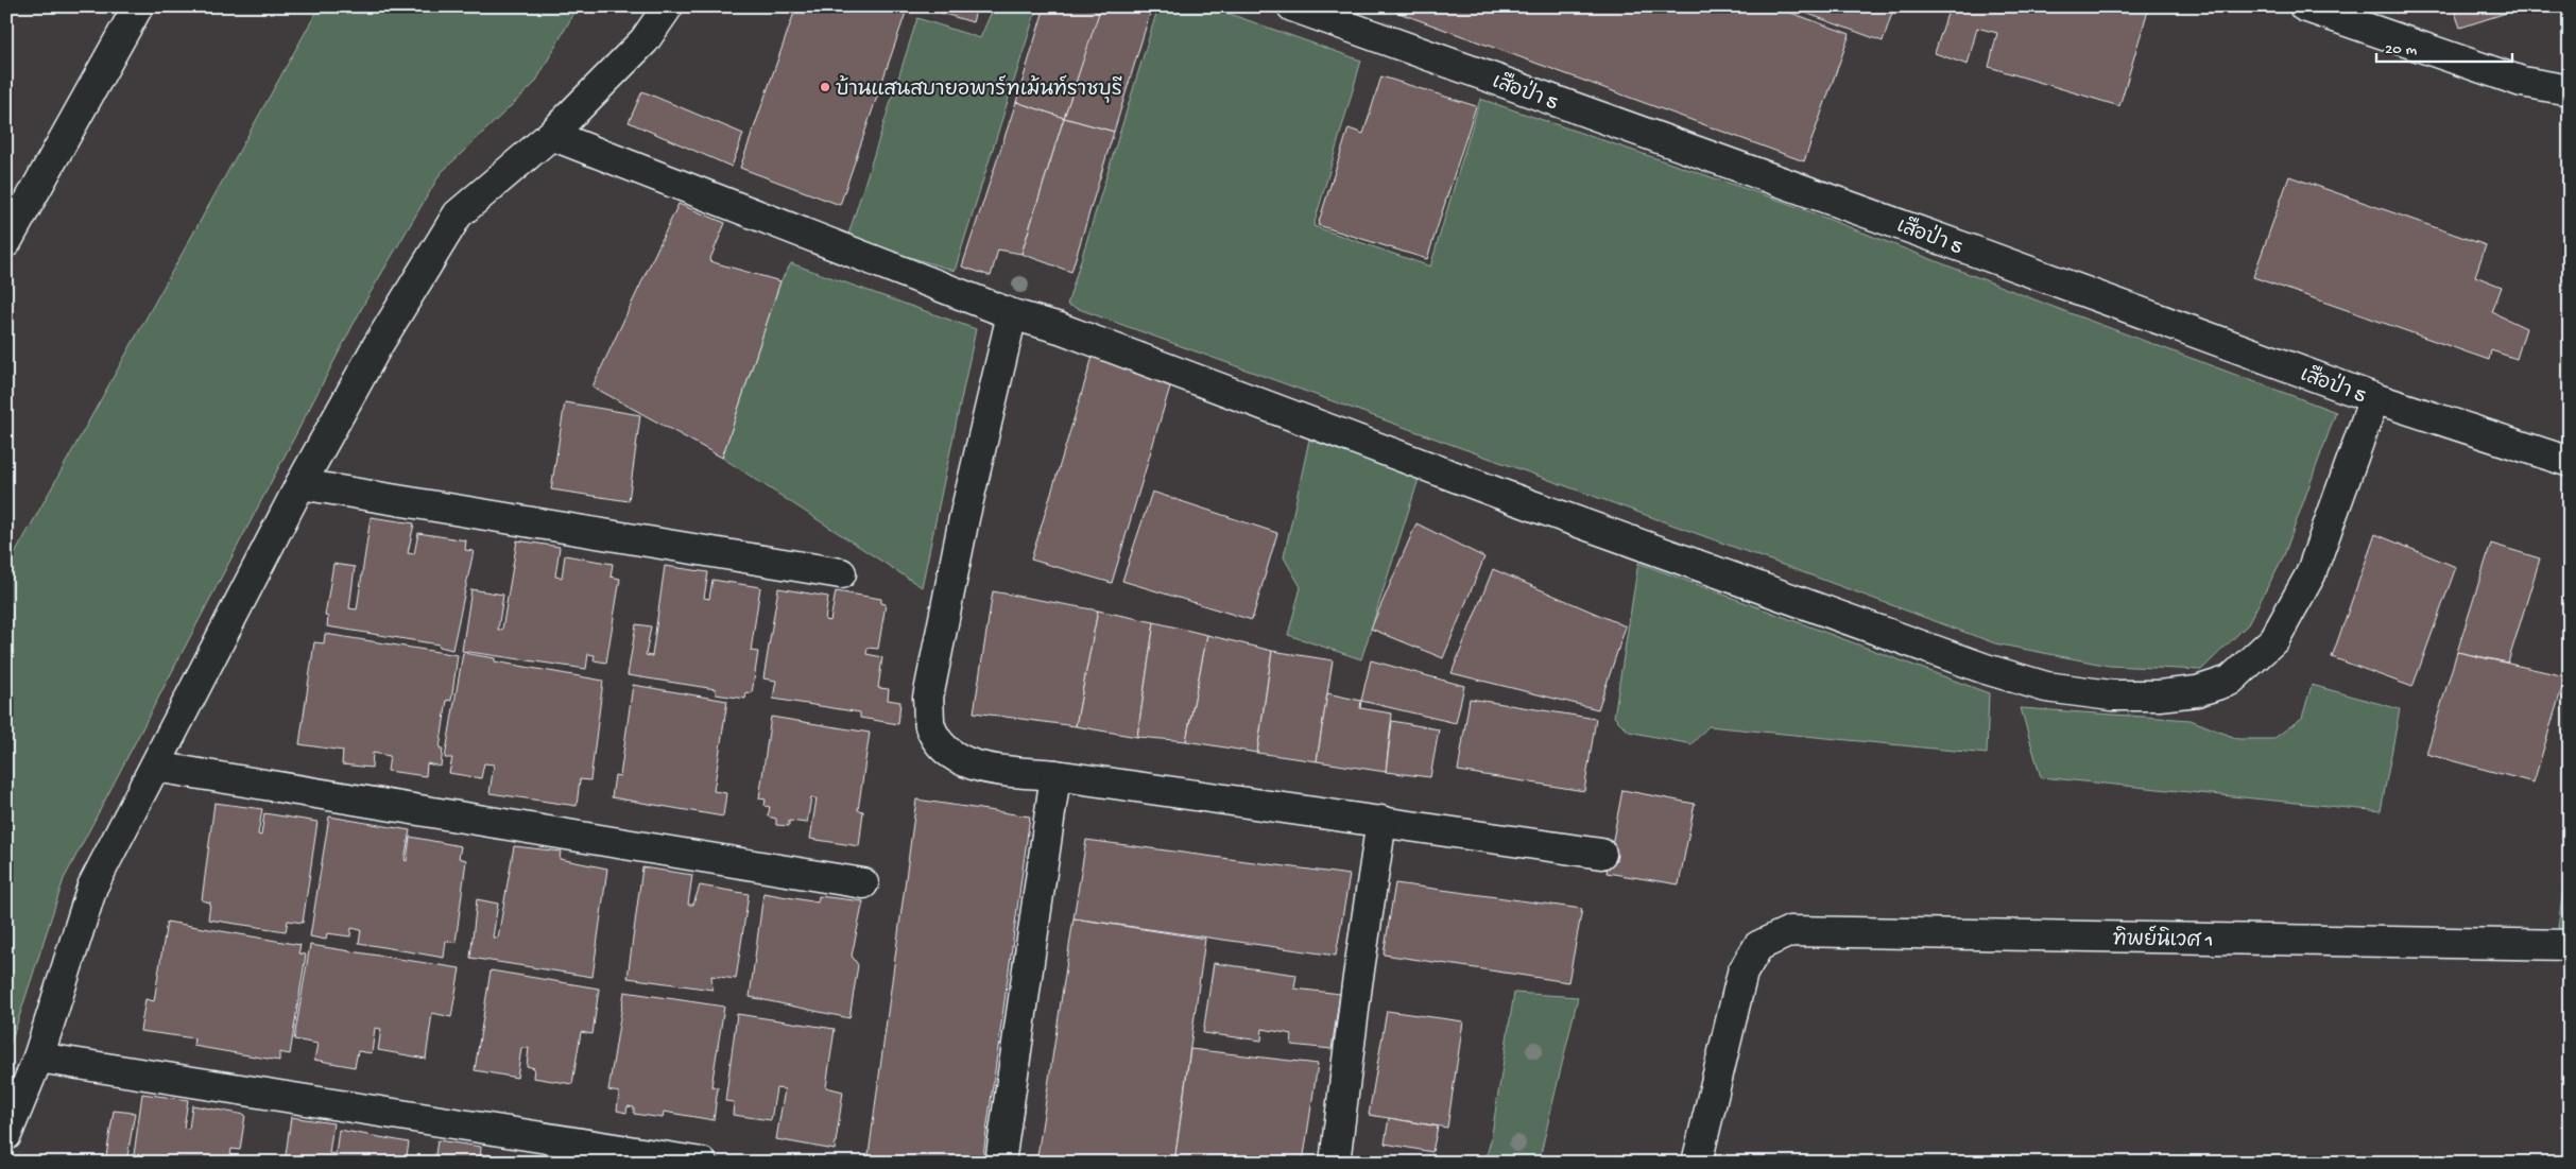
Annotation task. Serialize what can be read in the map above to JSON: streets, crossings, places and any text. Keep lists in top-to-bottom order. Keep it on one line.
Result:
{"streets":{"street":["เสือป่า 5","ทิพย์นิเวศ 1"]},"places":["บ้านแสนสบายอพาร์ทเม้นท์ราชบุรี"],"scale_bar":"20 m"}
